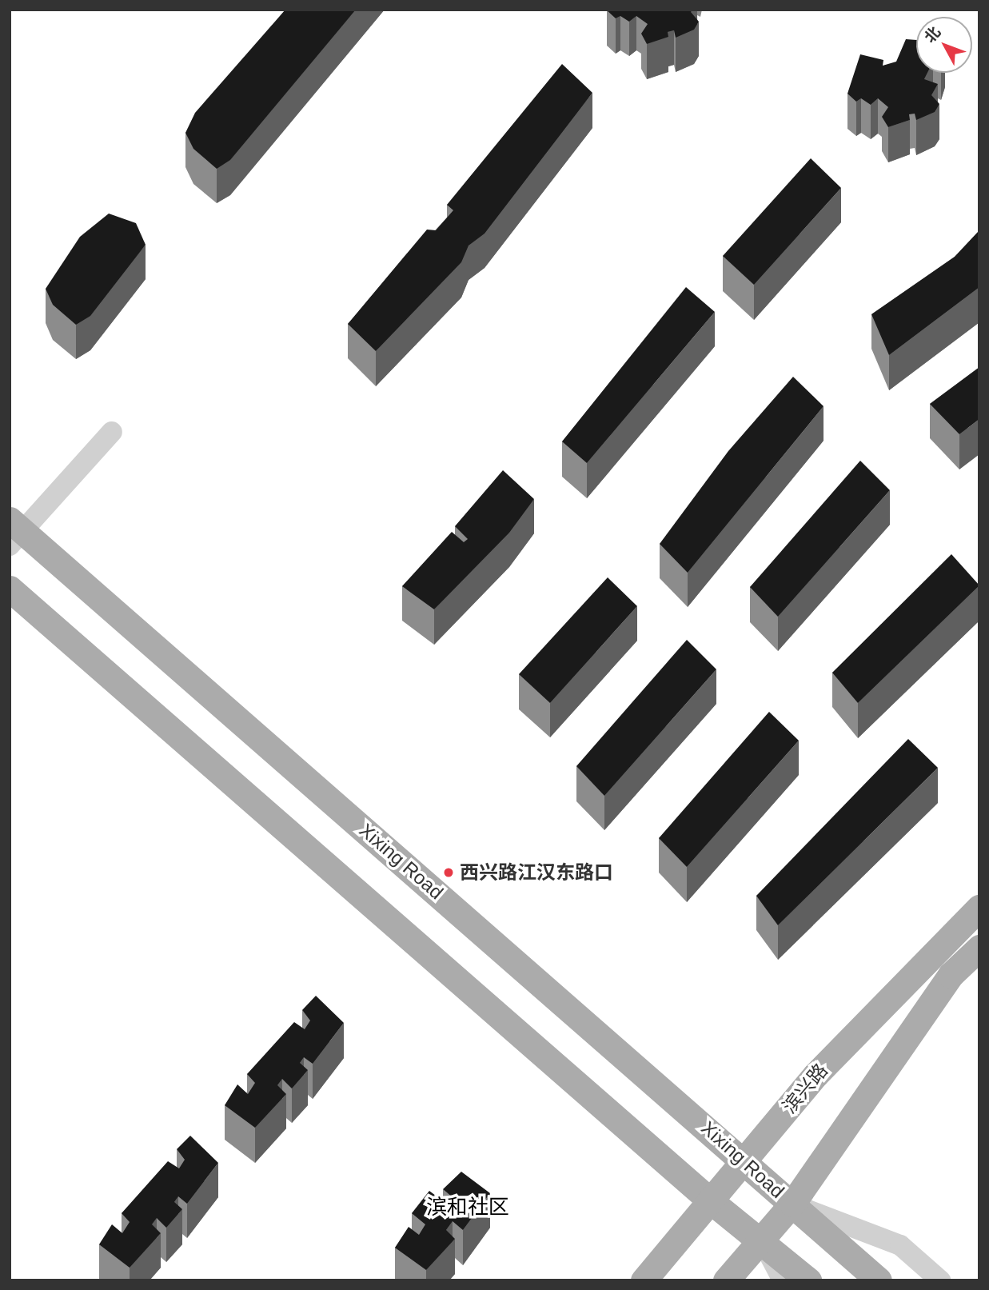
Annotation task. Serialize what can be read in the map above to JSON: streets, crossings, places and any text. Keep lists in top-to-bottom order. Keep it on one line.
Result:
{"streets":{"main road":["Xixing Road","滨兴路"]},"crossings":[["Xixing Road","滨兴路"]],"districts":["滨和社区"],"places":["西兴路江汉东路口"],"north":"top left"}
